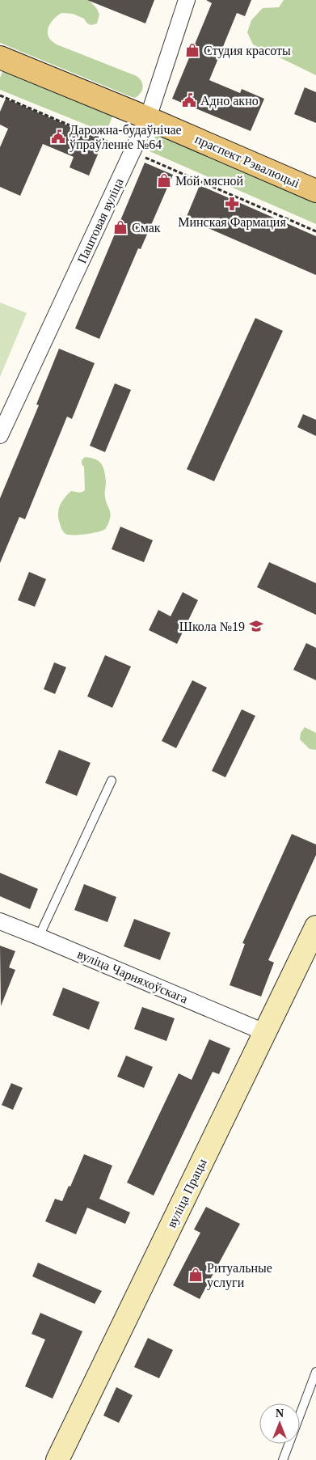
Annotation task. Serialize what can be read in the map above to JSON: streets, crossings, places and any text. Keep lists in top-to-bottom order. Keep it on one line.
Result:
{"streets":{"main road":["праспект Рэвалюцыі","вуліца Працы"],"street":["Паштовая вуліца","вуліца Чарняхоўскага"]},"crossings":[["праспект Рэвалюцыі","Паштовая вуліца"],["вуліца Чарняхоўскага","вуліца Працы"]],"places":{"shop":["Студия красоты","Мой мясной","Смак","Ритуальные услуги"],"public building":["Адно акно","Дарожна-будаўнічае ўпраўленне №64"],"pharmacy":["Минская Фармация"],"school or university":["Школа №19"]},"north":"top"}
